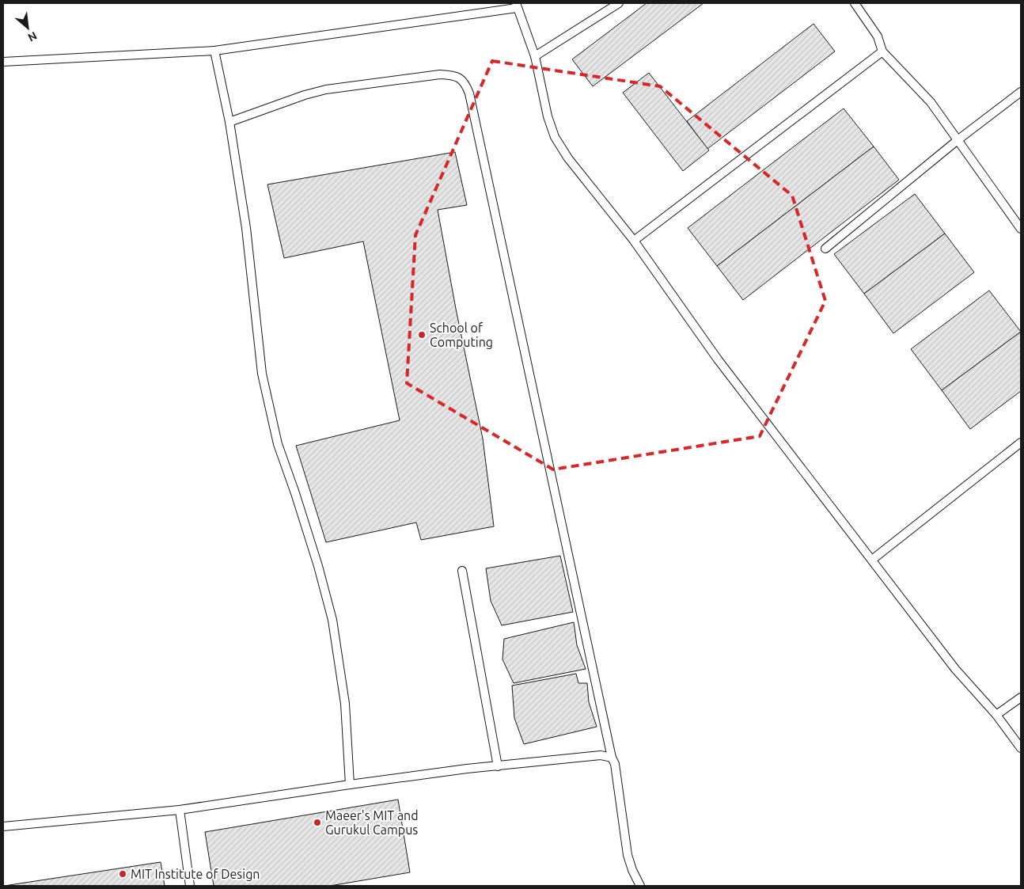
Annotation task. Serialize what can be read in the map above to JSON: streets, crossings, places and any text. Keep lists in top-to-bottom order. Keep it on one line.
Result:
{"places":["School of Computing","Maeer's MIT and Gurukul Campus","MIT Institute of Design"],"north":"bottom right"}
